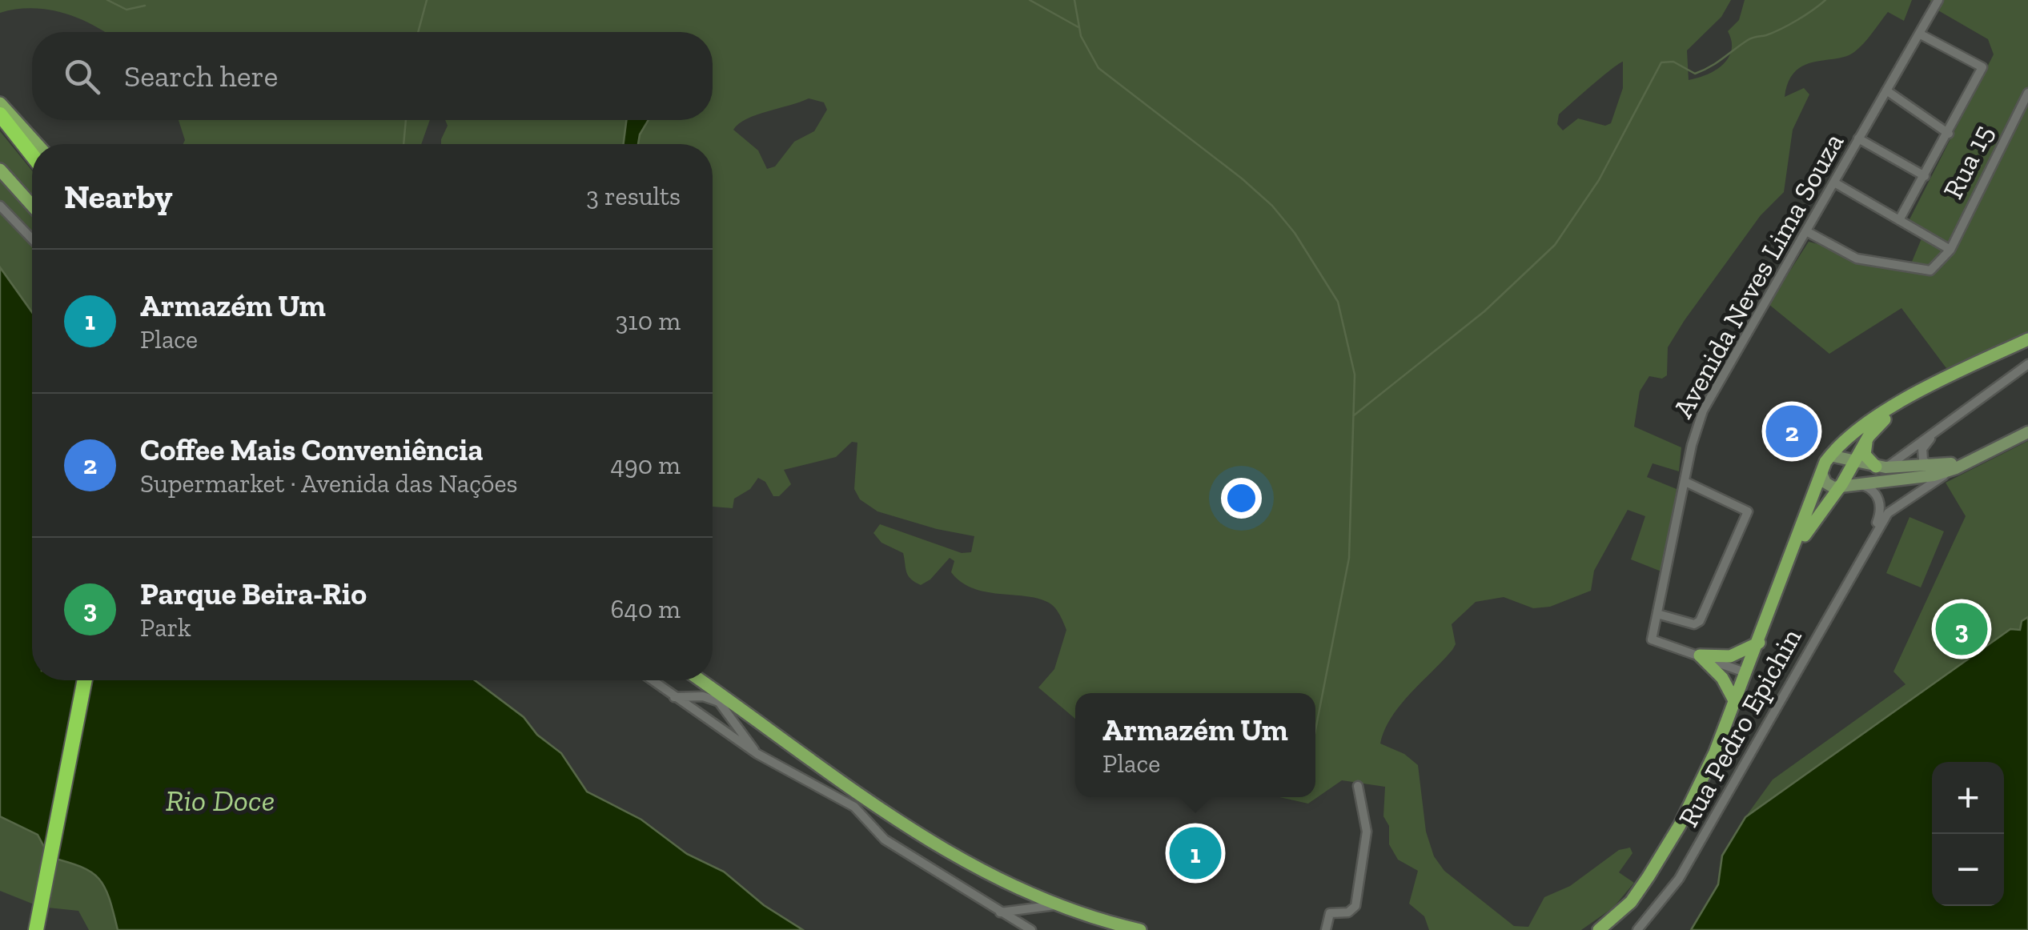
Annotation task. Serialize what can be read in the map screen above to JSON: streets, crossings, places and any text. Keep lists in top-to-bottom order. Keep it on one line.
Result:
{"streets":{"street":["Rua 15","Avenida Neves Lima Souza","Rua Pedro Epichin"]},"water":["Rio Doce"],"page":{"search":"Search here","heading":["Nearby","3 results"],"list":[{"mark":"1","name":"Armazém Um","note":"Place","value":"310 m"},{"mark":"2","name":"Coffee Mais Conveniência","note":"Supermarket · Avenida das Nações","value":"490 m"},{"mark":"3","name":"Parque Beira-Rio","note":"Park","value":"640 m"}],"pins":["2","3","1"],"popup":["Armazém Um","Place"],"map_buttons":["+","−"]}}
